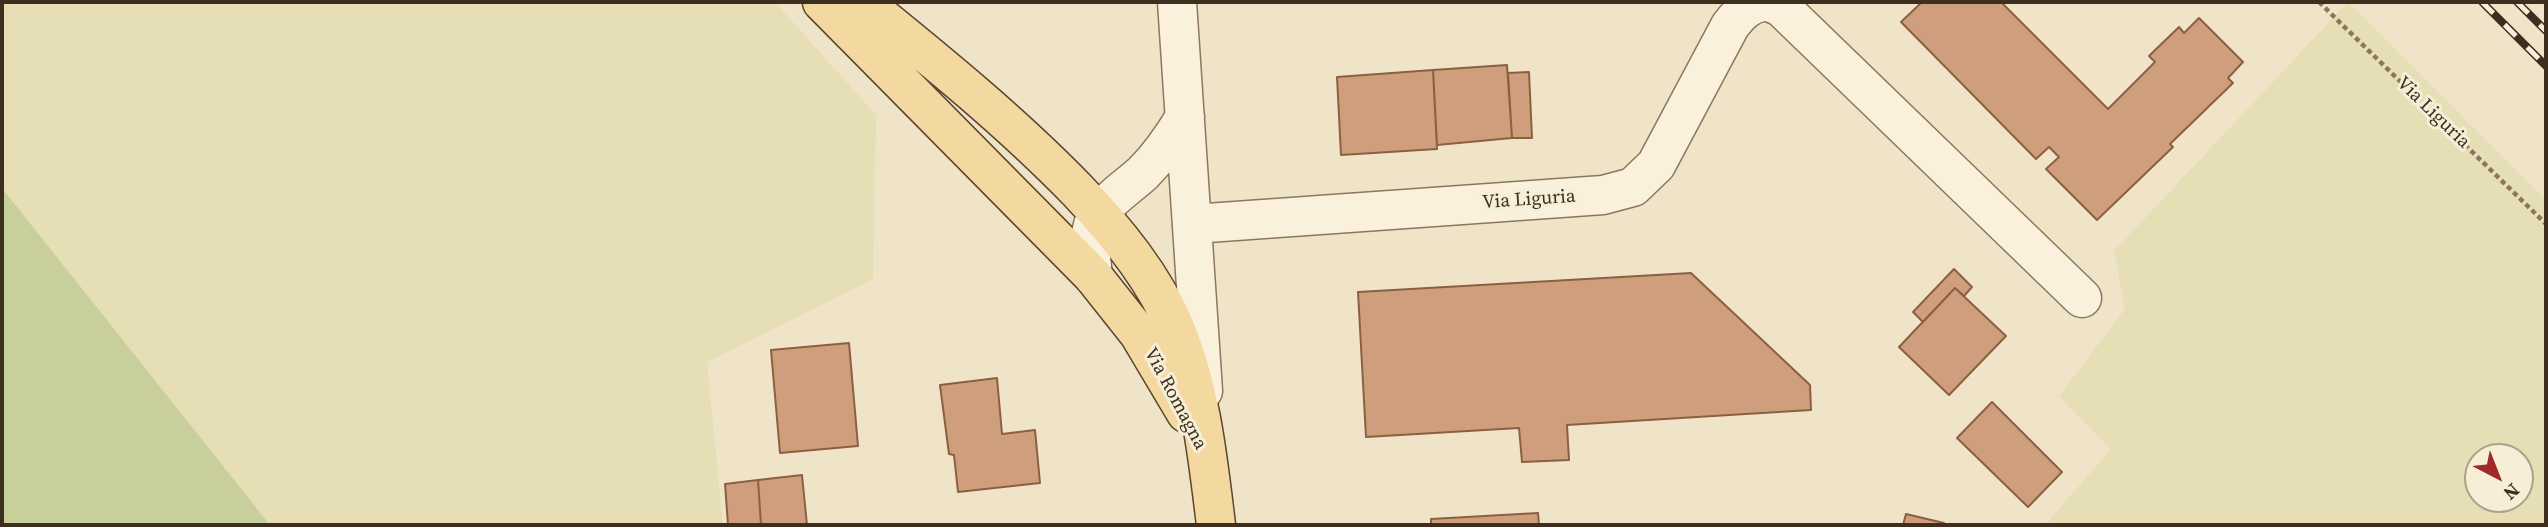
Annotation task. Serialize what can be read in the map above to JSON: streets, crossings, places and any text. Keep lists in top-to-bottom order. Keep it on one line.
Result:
{"streets":{"main road":["Via Romagna"],"street":["Via Liguria"]},"north":"bottom right"}
